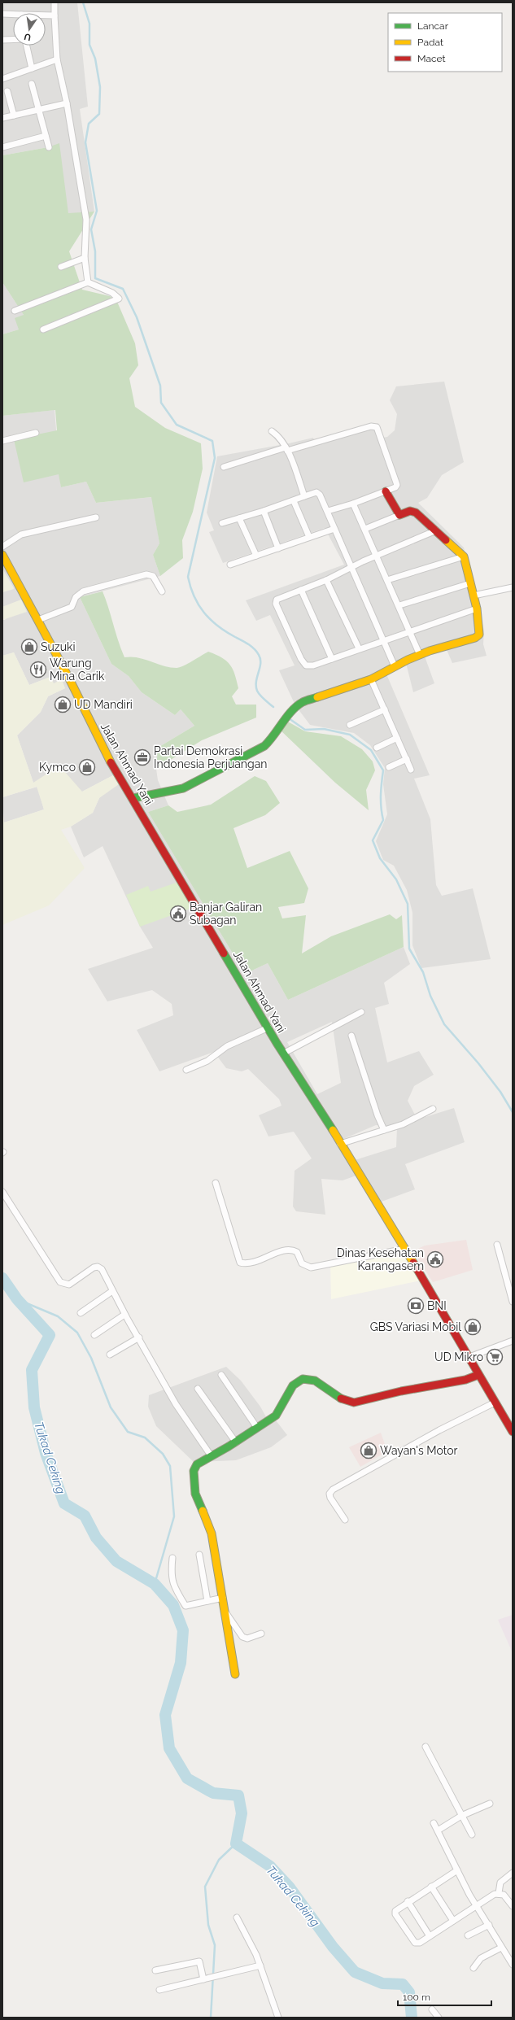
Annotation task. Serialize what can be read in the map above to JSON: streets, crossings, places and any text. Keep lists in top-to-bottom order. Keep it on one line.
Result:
{"streets":{"main road":["Jalan Ahmad Yani"]},"water":["Tukad Ceking"],"places":{"shop":["Suzuki","UD Mandiri","Kymco","GBS Variasi Mobil","Wayan's Motor"],"restaurant":["Warung Mina Carik"],"office":["Partai Demokrasi Indonesia Perjuangan"],"public building":["Banjar Galiran Subagan","Dinas Kesehatan Karangasem"],"bank":["BNI"],"supermarket":["UD Mikro"]},"legend":["Lancar","Padat","Macet"],"scale_bar":"100 m","north":"bottom"}
